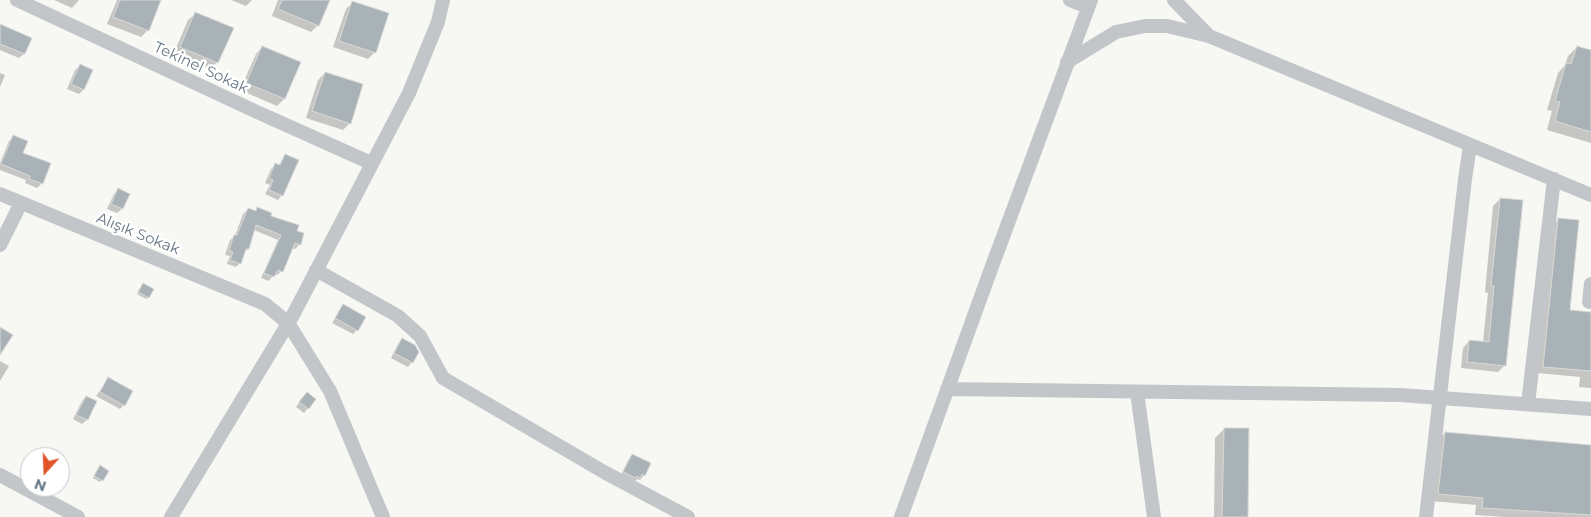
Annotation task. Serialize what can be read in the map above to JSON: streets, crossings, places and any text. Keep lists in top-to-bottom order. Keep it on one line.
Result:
{"streets":{"street":["Tekinel Sokak","Alışık Sokak"]},"north":"bottom"}
